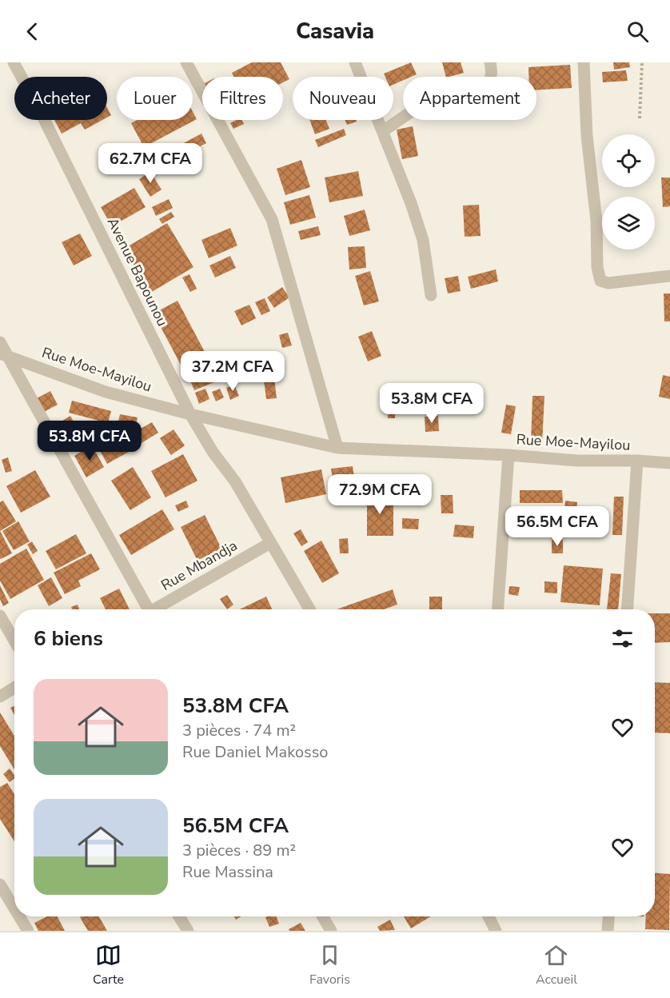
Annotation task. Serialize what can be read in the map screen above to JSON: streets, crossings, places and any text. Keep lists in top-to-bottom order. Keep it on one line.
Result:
{"streets":{"street":["Avenue Bapounou","Rue Moe-Mayilou","Rue Mbandja"]},"crossings":[["Avenue Bapounou","Rue Moe-Mayilou"],["Avenue Bapounou","Rue Mbandja"]],"page":{"header":"Casavia","chip":["Acheter","Louer","Filtres","Nouveau","Appartement"],"price":["62.7M CFA","37.2M CFA","53.8M CFA","53.8M CFA","72.9M CFA","56.5M CFA"],"heading":"6 biens","list":[{"name":"53.8M CFA","note":"3 pièces · 74 m² · Rue Daniel Makosso"},{"name":"56.5M CFA","note":"3 pièces · 89 m² · Rue Massina"}],"tabs":["Carte","Favoris","Accueil"]}}
